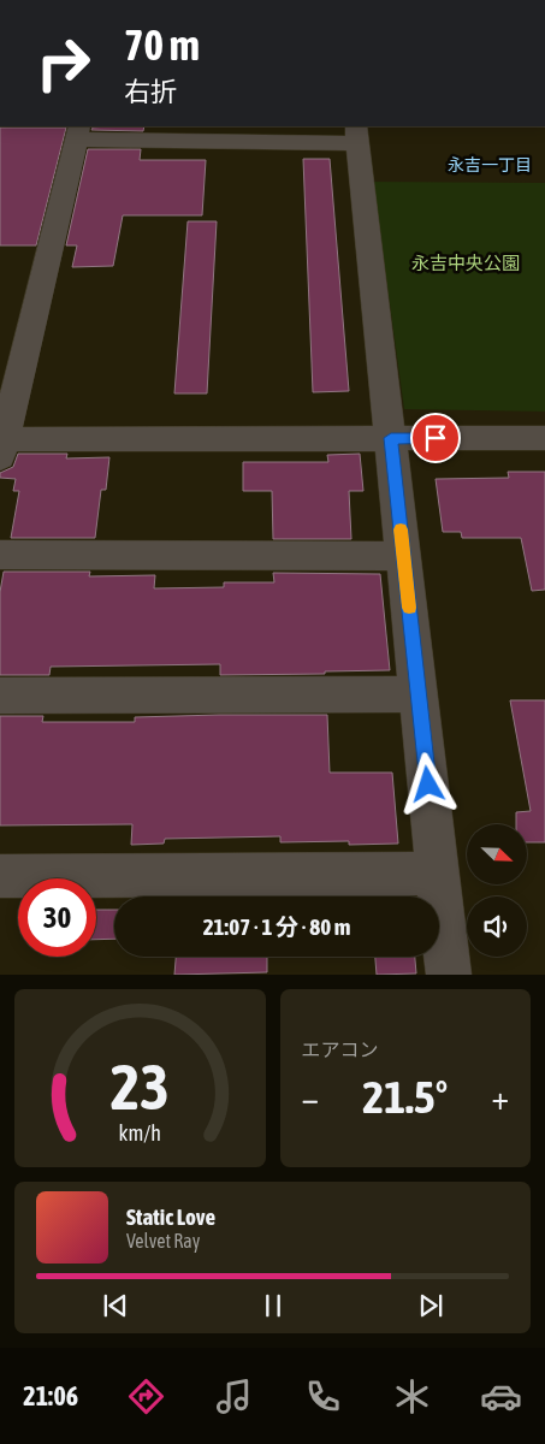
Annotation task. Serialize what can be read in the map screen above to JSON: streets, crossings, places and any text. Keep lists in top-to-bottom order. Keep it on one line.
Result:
{"districts":["永吉一丁目"],"parks":["永吉中央公園"],"north":"bottom right","page":{"turn":["70 m","右折"],"limit":"30","trip":"21:07 · 1 分 · 80 m","tile":"エアコン","heat":["−","21.5°","+"],"song":["Static Love","Velvet Ray"],"tabs":"21:06","gauge":["23","km/h"]}}
